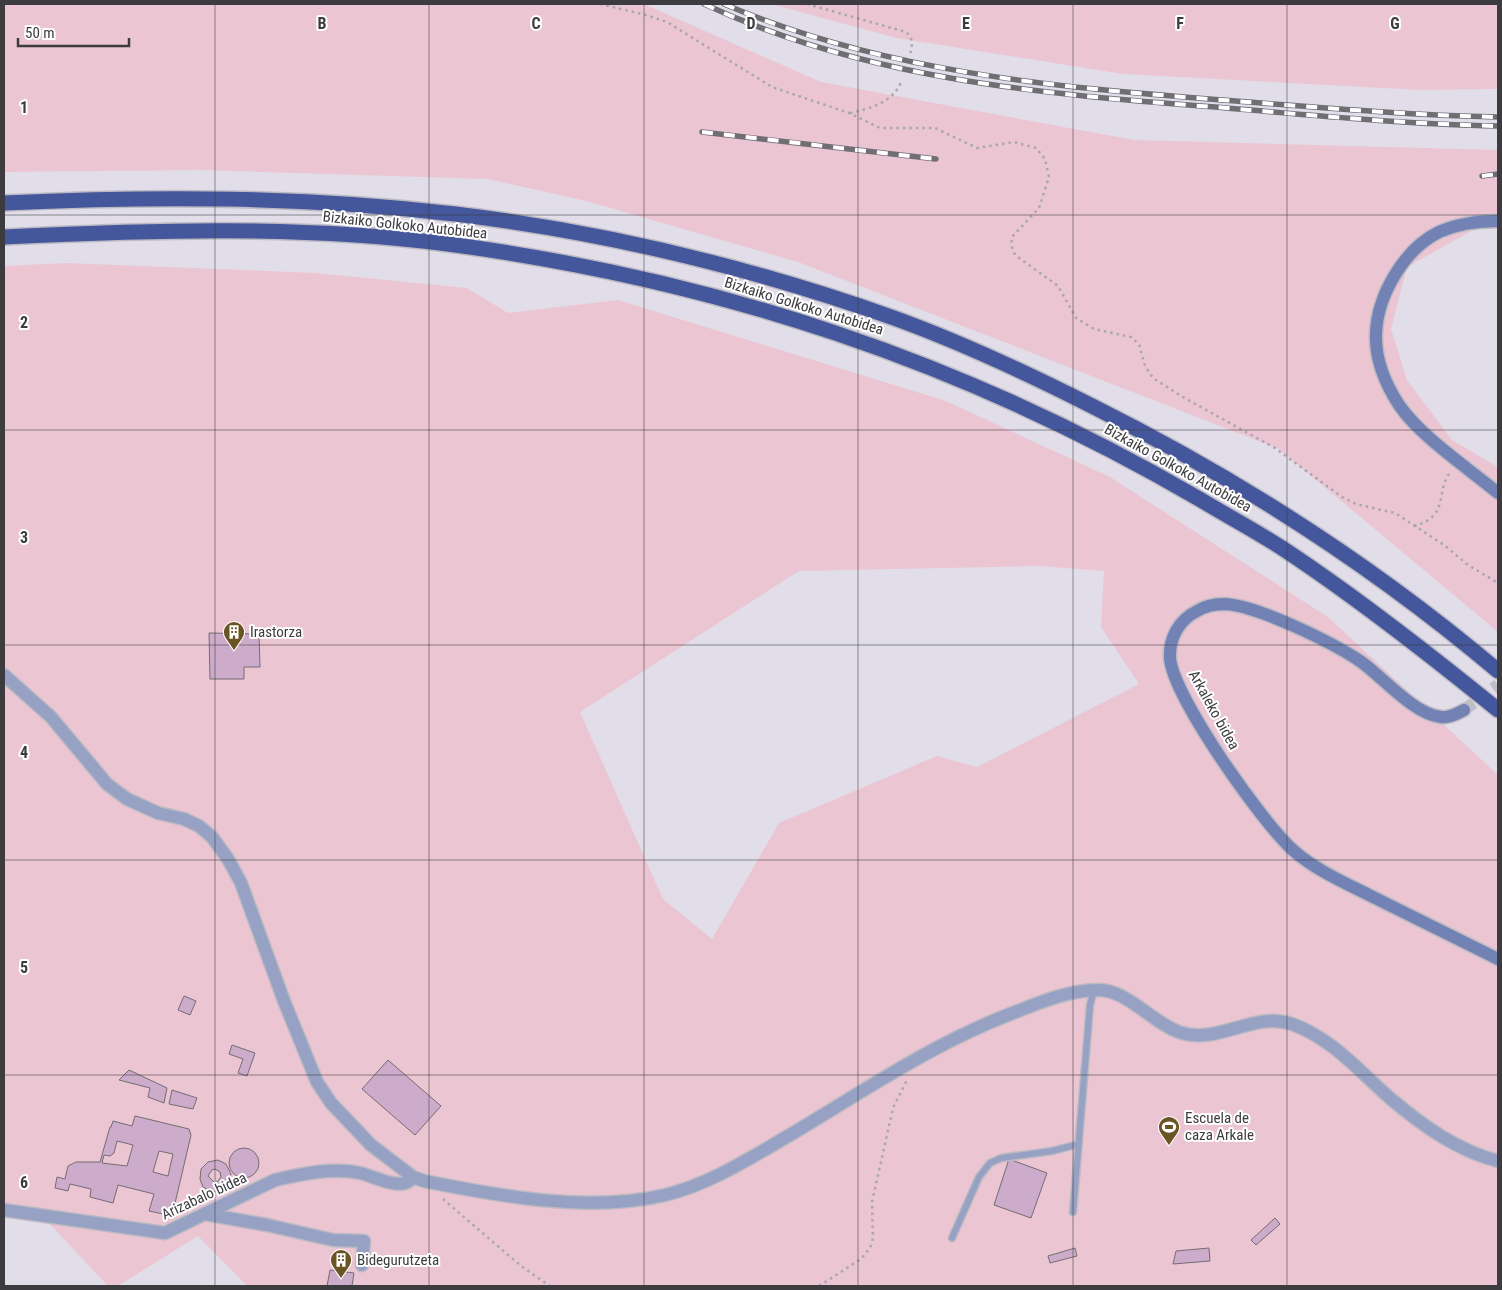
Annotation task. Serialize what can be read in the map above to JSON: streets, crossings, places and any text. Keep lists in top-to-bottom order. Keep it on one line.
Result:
{"streets":{"highway":["Bizkaiko Golkoko Autobidea"],"street":["Arkaleko bidea","Arizabalo bidea"]},"places":{"building":["Irastorza","Bidegurutzeta"],"sports":["Escuela de caza Arkale"]},"scale_bar":"50 m","grid":{"columns":["B","C","D","E","F","G"],"rows":["1","2","3","4","5","6"]}}
